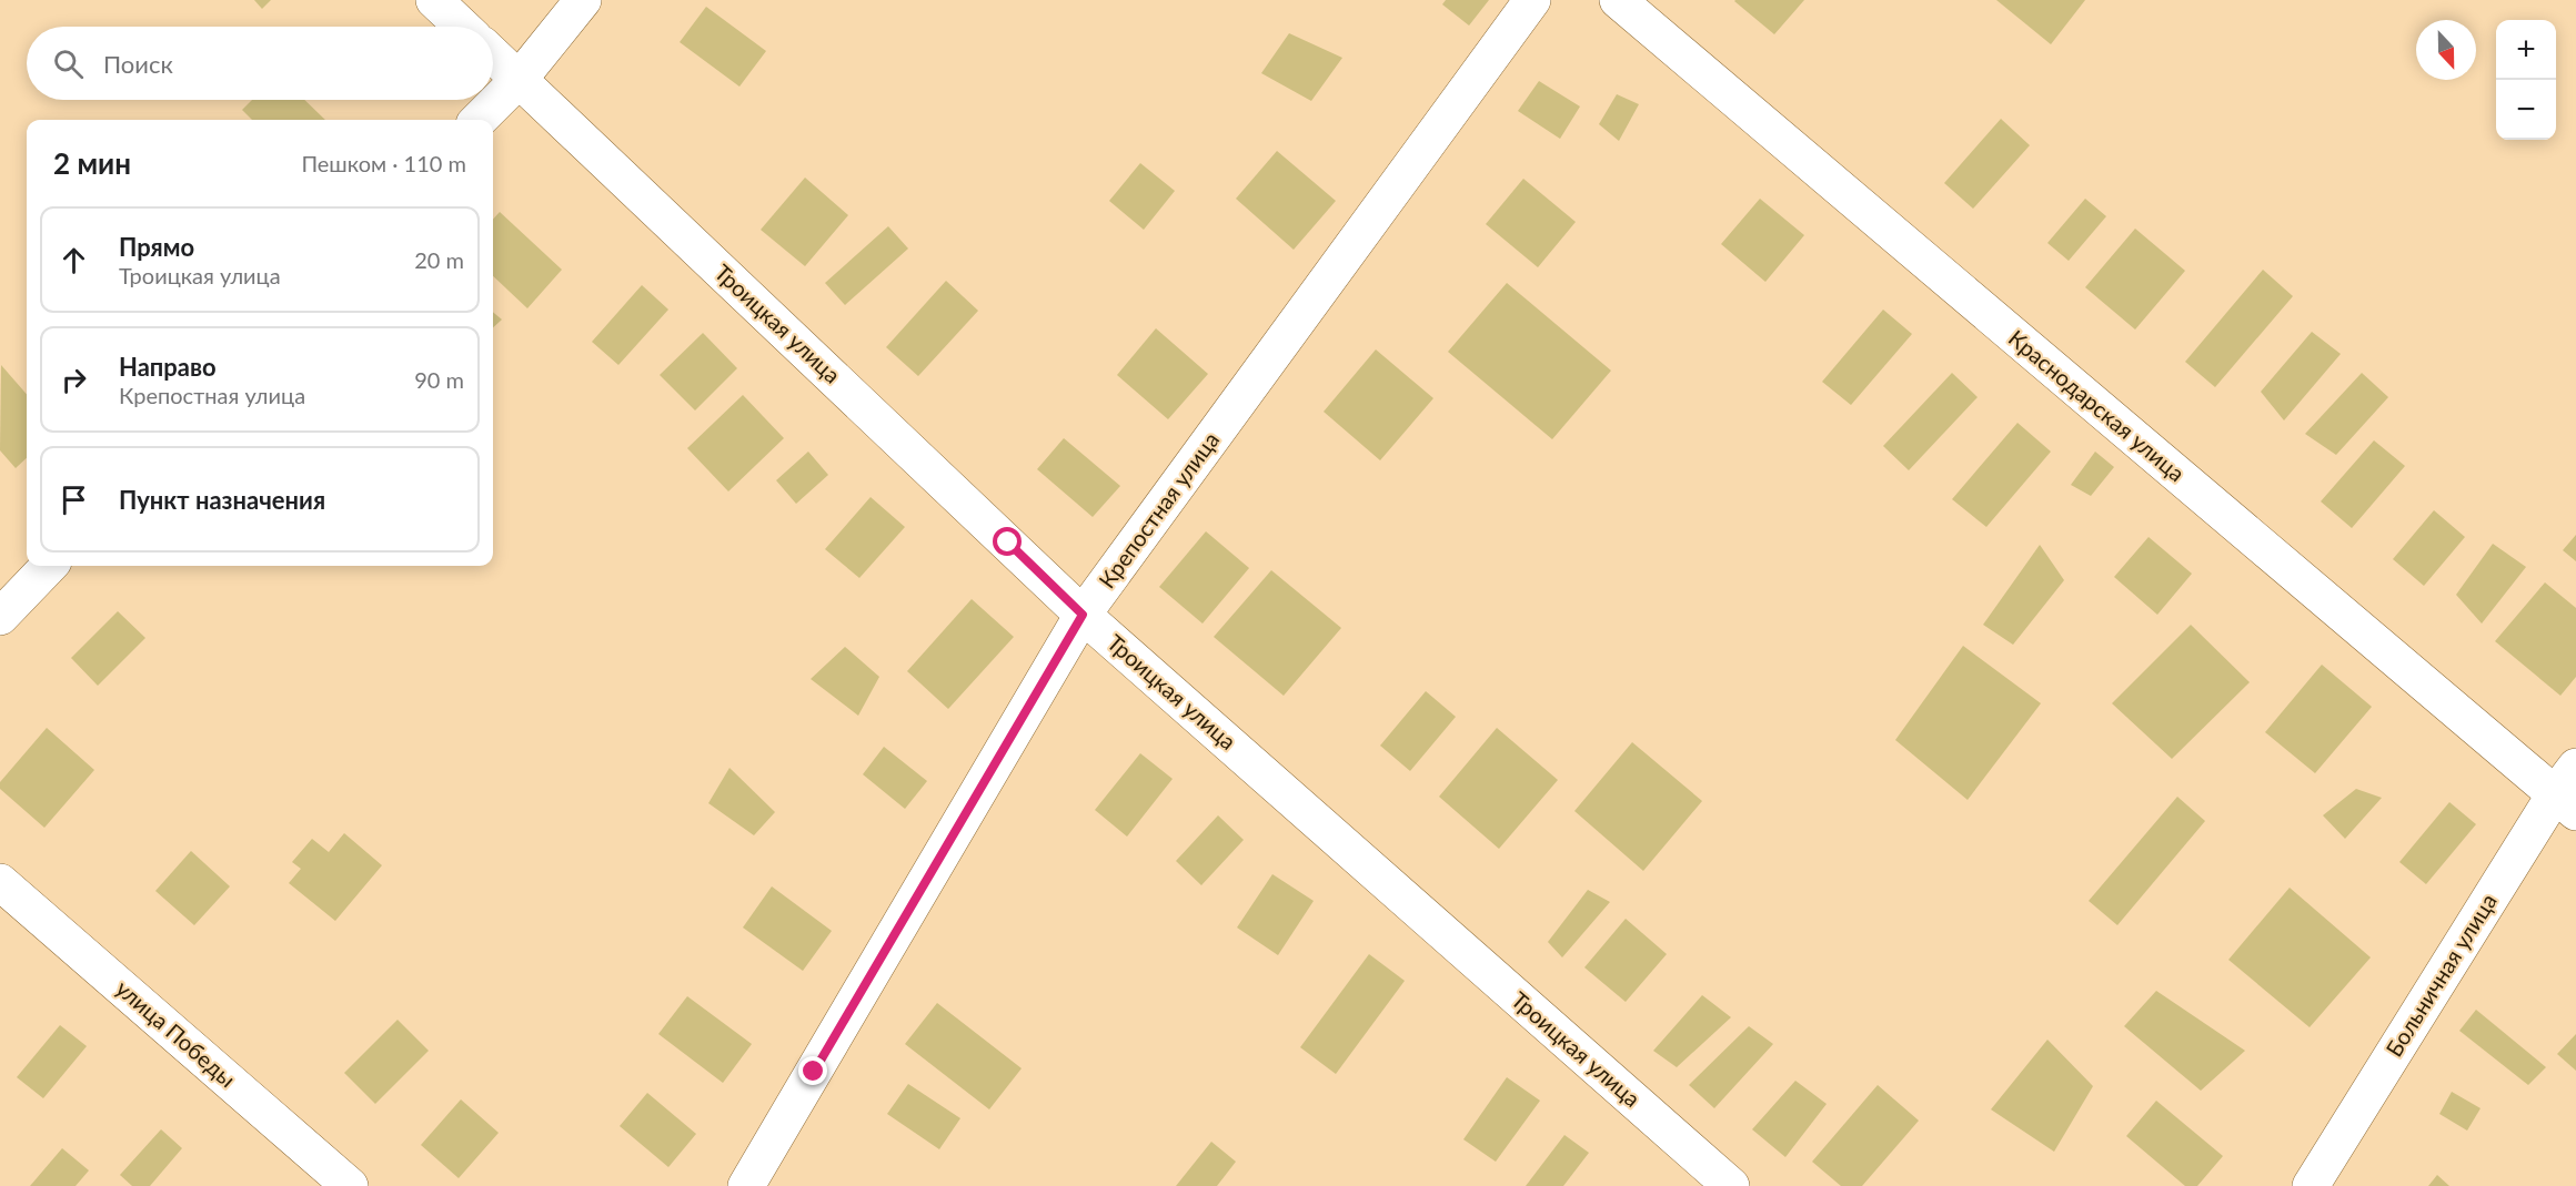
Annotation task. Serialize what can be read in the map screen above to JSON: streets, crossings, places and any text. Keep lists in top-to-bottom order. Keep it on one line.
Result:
{"streets":{"street":["Троицкая улица","Краснодарская улица","Крепостная улица","Больничная улица","улица Победы"]},"crossings":[["Троицкая улица","Крепостная улица"],["Краснодарская улица","Больничная улица"]],"north":"bottom","page":{"map_buttons":["+","−"],"search":"Поиск","heading":["2 мин","Пешком · 110 m"],"list":[["Прямо","Троицкая улица","20 m"],["Направо","Крепостная улица","90 m"],"Пункт назначения"]}}
